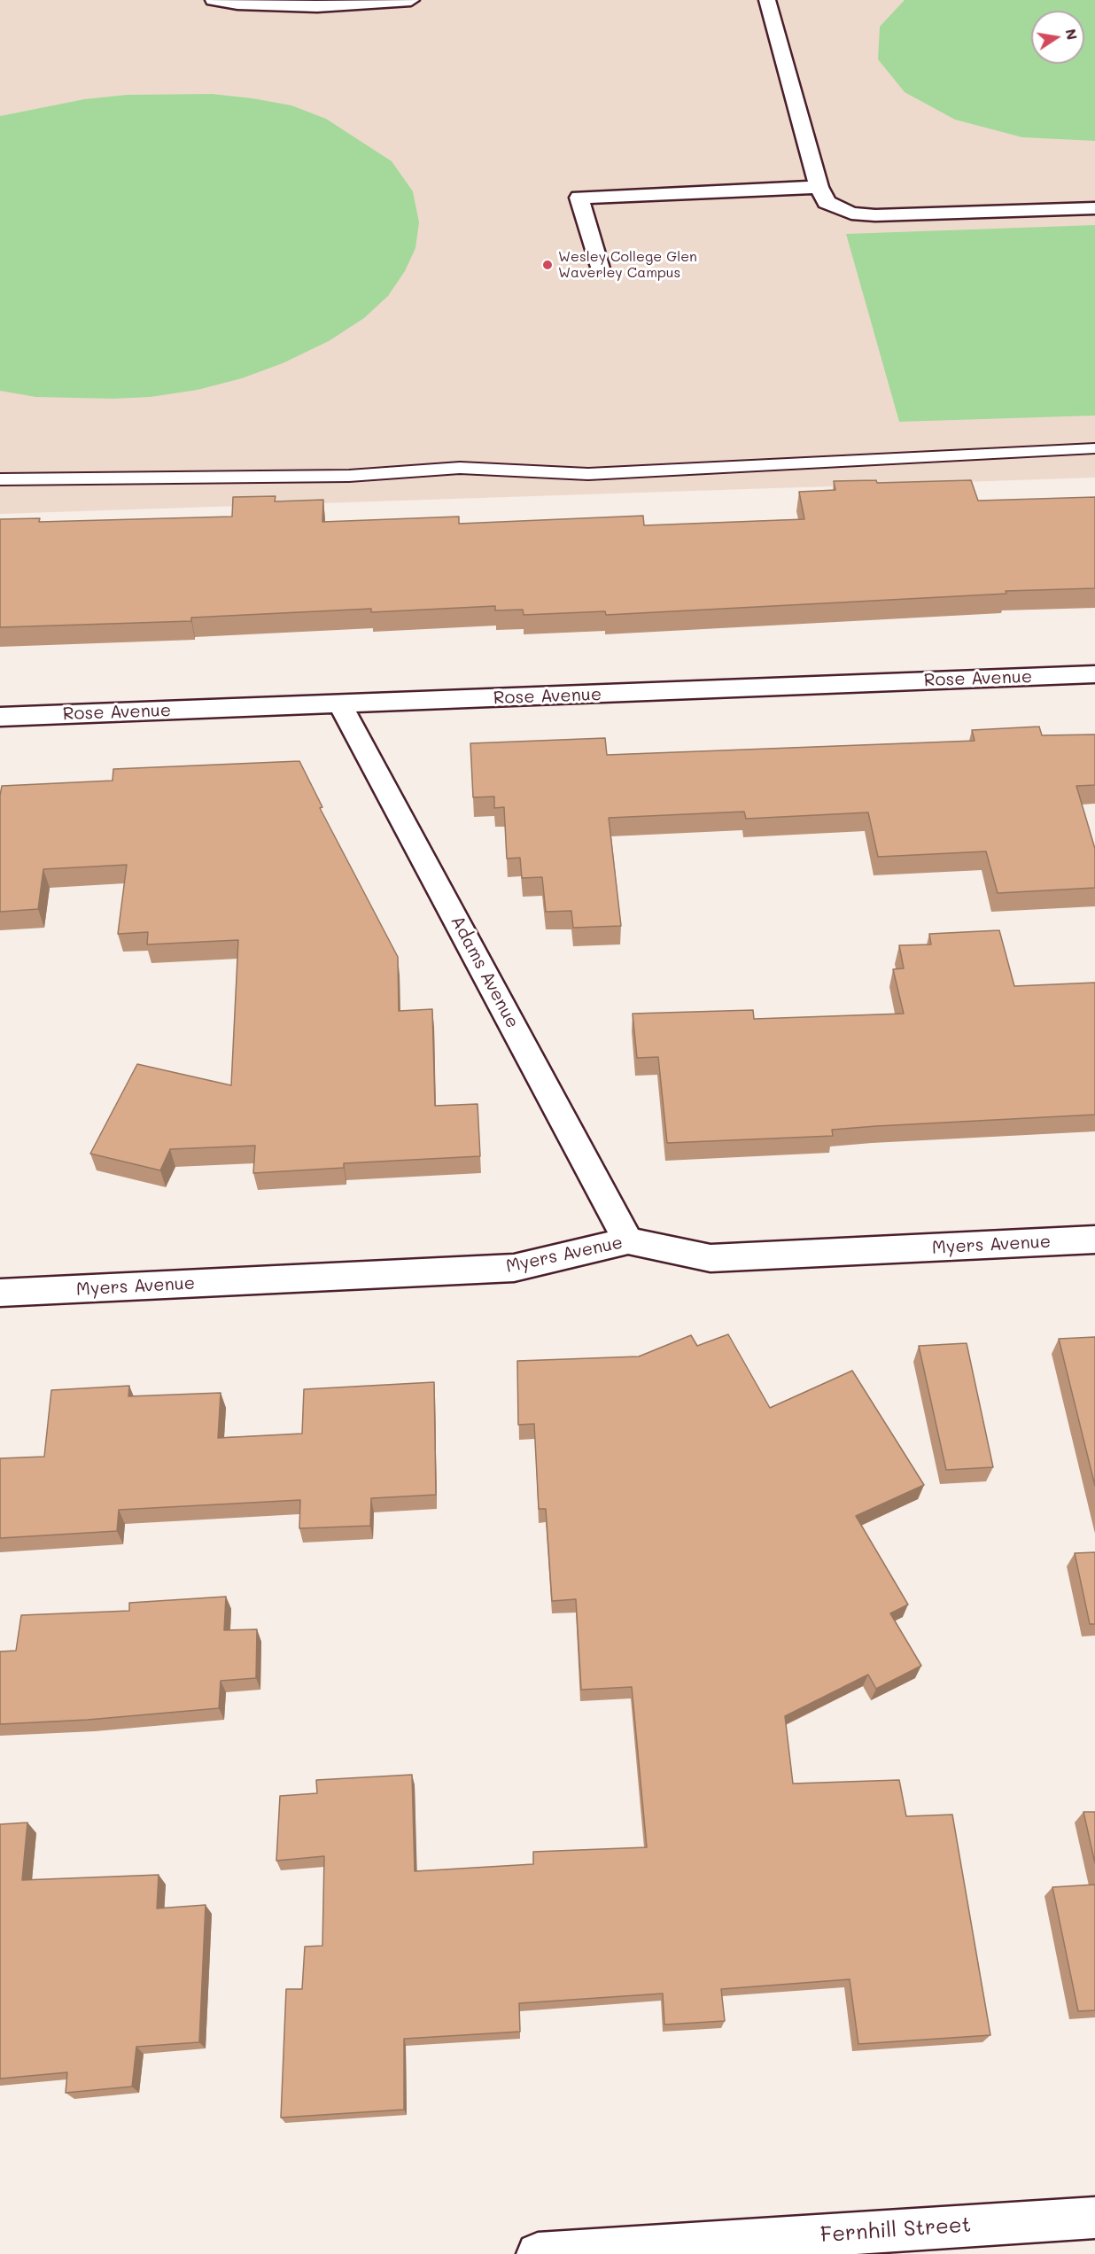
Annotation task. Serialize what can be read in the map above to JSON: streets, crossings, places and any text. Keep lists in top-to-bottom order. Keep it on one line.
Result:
{"streets":{"street":["Rose Avenue","Adams Avenue","Myers Avenue","Fernhill Street"]},"crossings":[["Rose Avenue","Adams Avenue"],["Adams Avenue","Myers Avenue"]],"places":["Wesley College Glen Waverley Campus"],"north":"right"}
